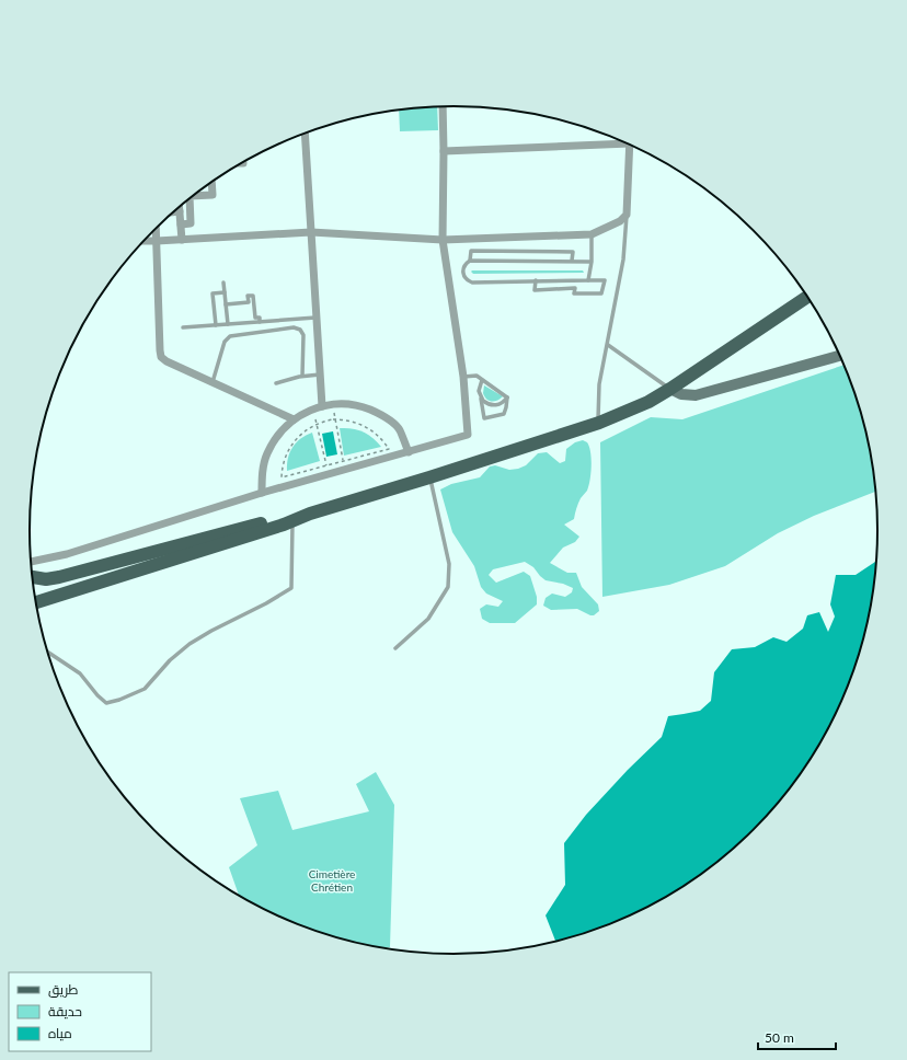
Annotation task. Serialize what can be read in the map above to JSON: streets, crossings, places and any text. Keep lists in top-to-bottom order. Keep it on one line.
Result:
{"parks":["Cimetière Chrétien"],"legend":["طريق","حديقة","مياه"],"scale_bar":"50 m"}
